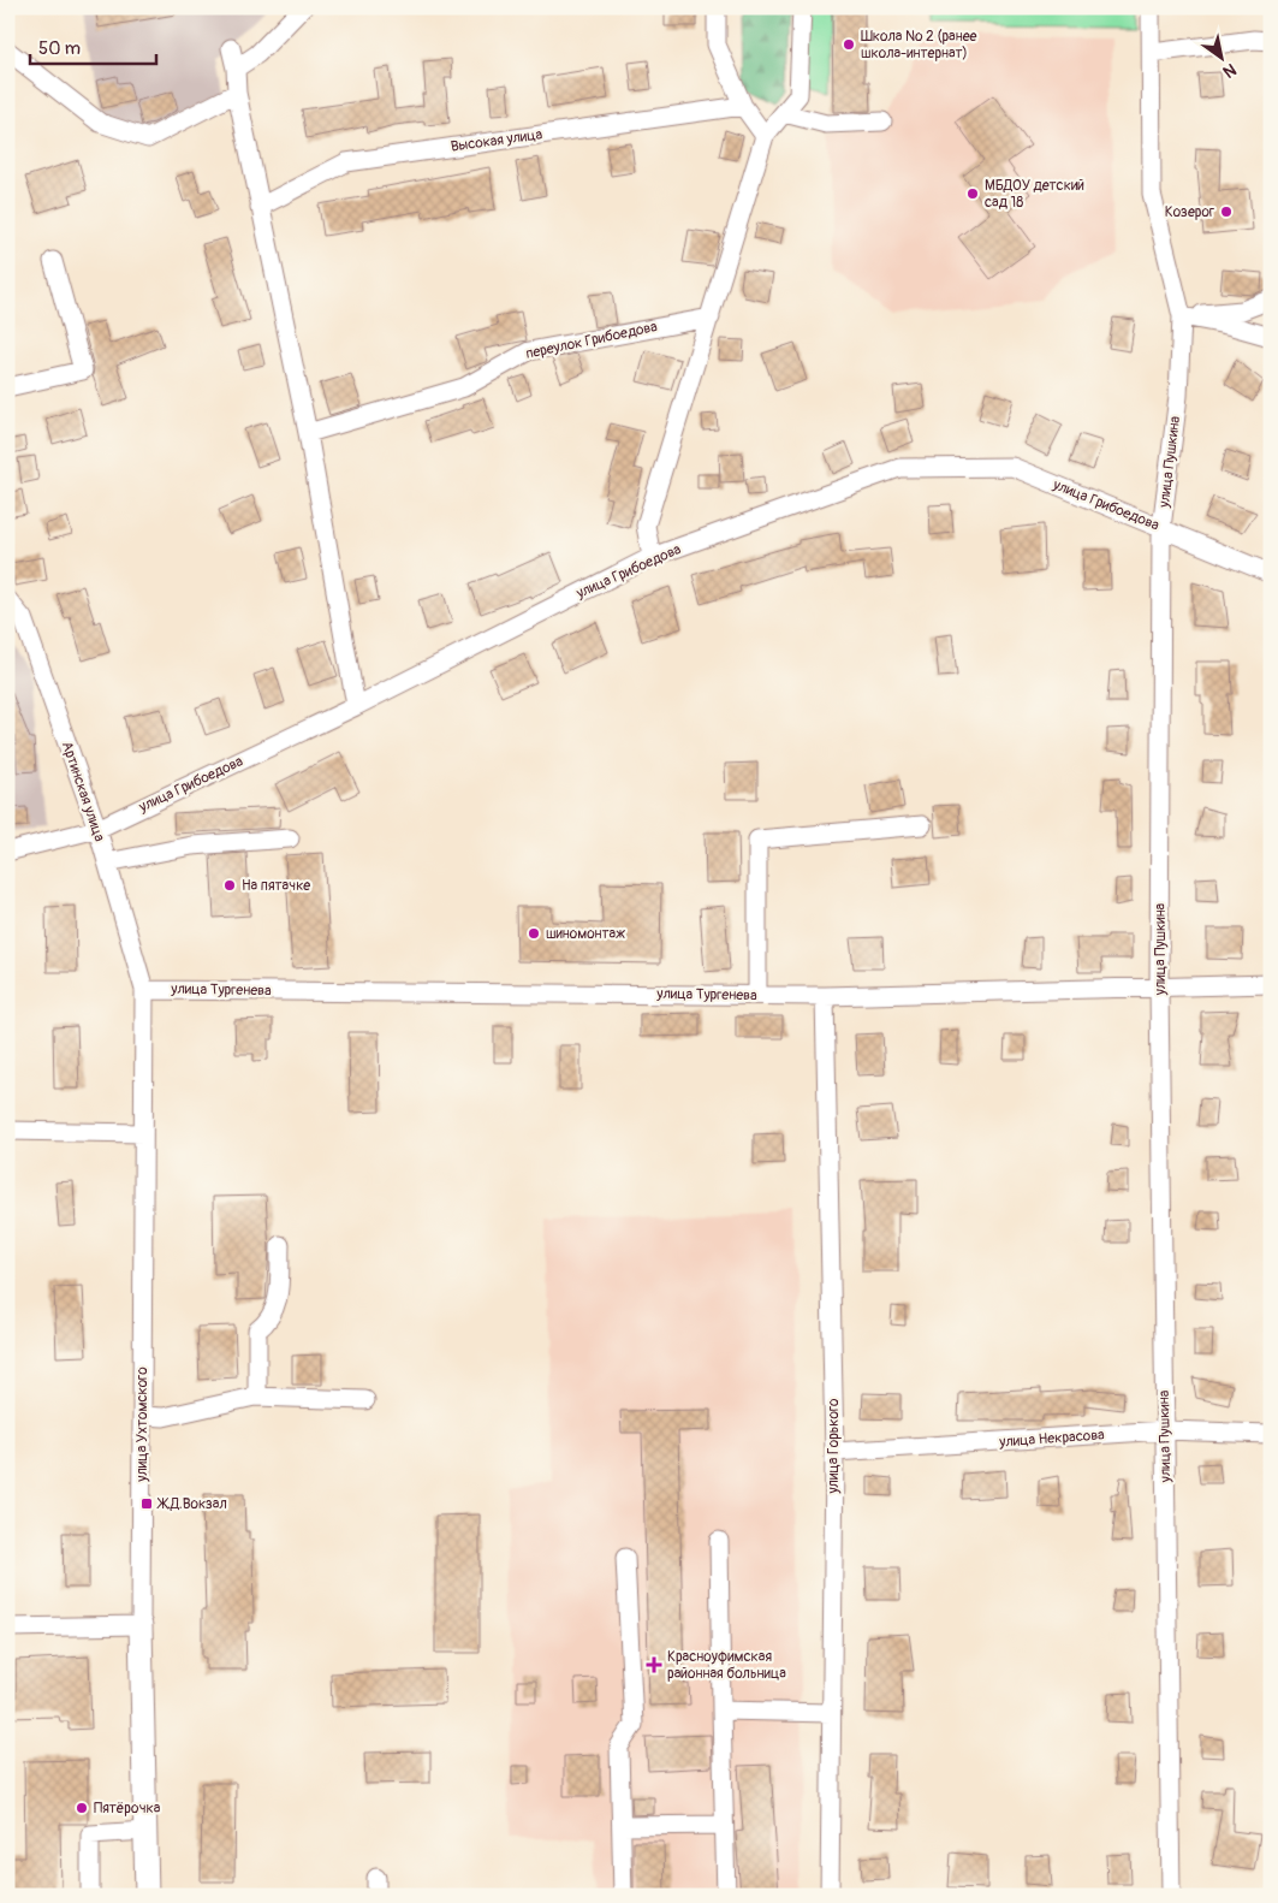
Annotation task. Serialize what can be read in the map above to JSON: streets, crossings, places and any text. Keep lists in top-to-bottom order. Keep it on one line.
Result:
{"streets":{"main road":["улица Ухтомского"],"street":["Высокая улица","переулок Грибоедова","улица Пушкина","улица Грибоедова","Артинская улица","улица Тургенева","улица Некрасова","улица Горького"]},"crossings":[["улица Пушкина","улица Грибоедова"],["улица Пушкина","улица Тургенева"],["улица Пушкина","улица Некрасова"],["улица Грибоедова","Артинская улица"],["Артинская улица","улица Тургенева"],["Артинская улица","улица Ухтомского"],["улица Тургенева","улица Ухтомского"],["улица Тургенева","улица Горького"],["улица Некрасова","улица Горького"]],"places":{"other":["Школа № 2 (ранее школа-интернат)","МБДОУ детский сад 18","Козерог","На пятачке","шиномонтаж","Пятёрочка"],"transit":["Ж.Д.Вокзал"],"health":["Красноуфимская районная больница"]},"scale_bar":"50 m","north":"bottom right"}
